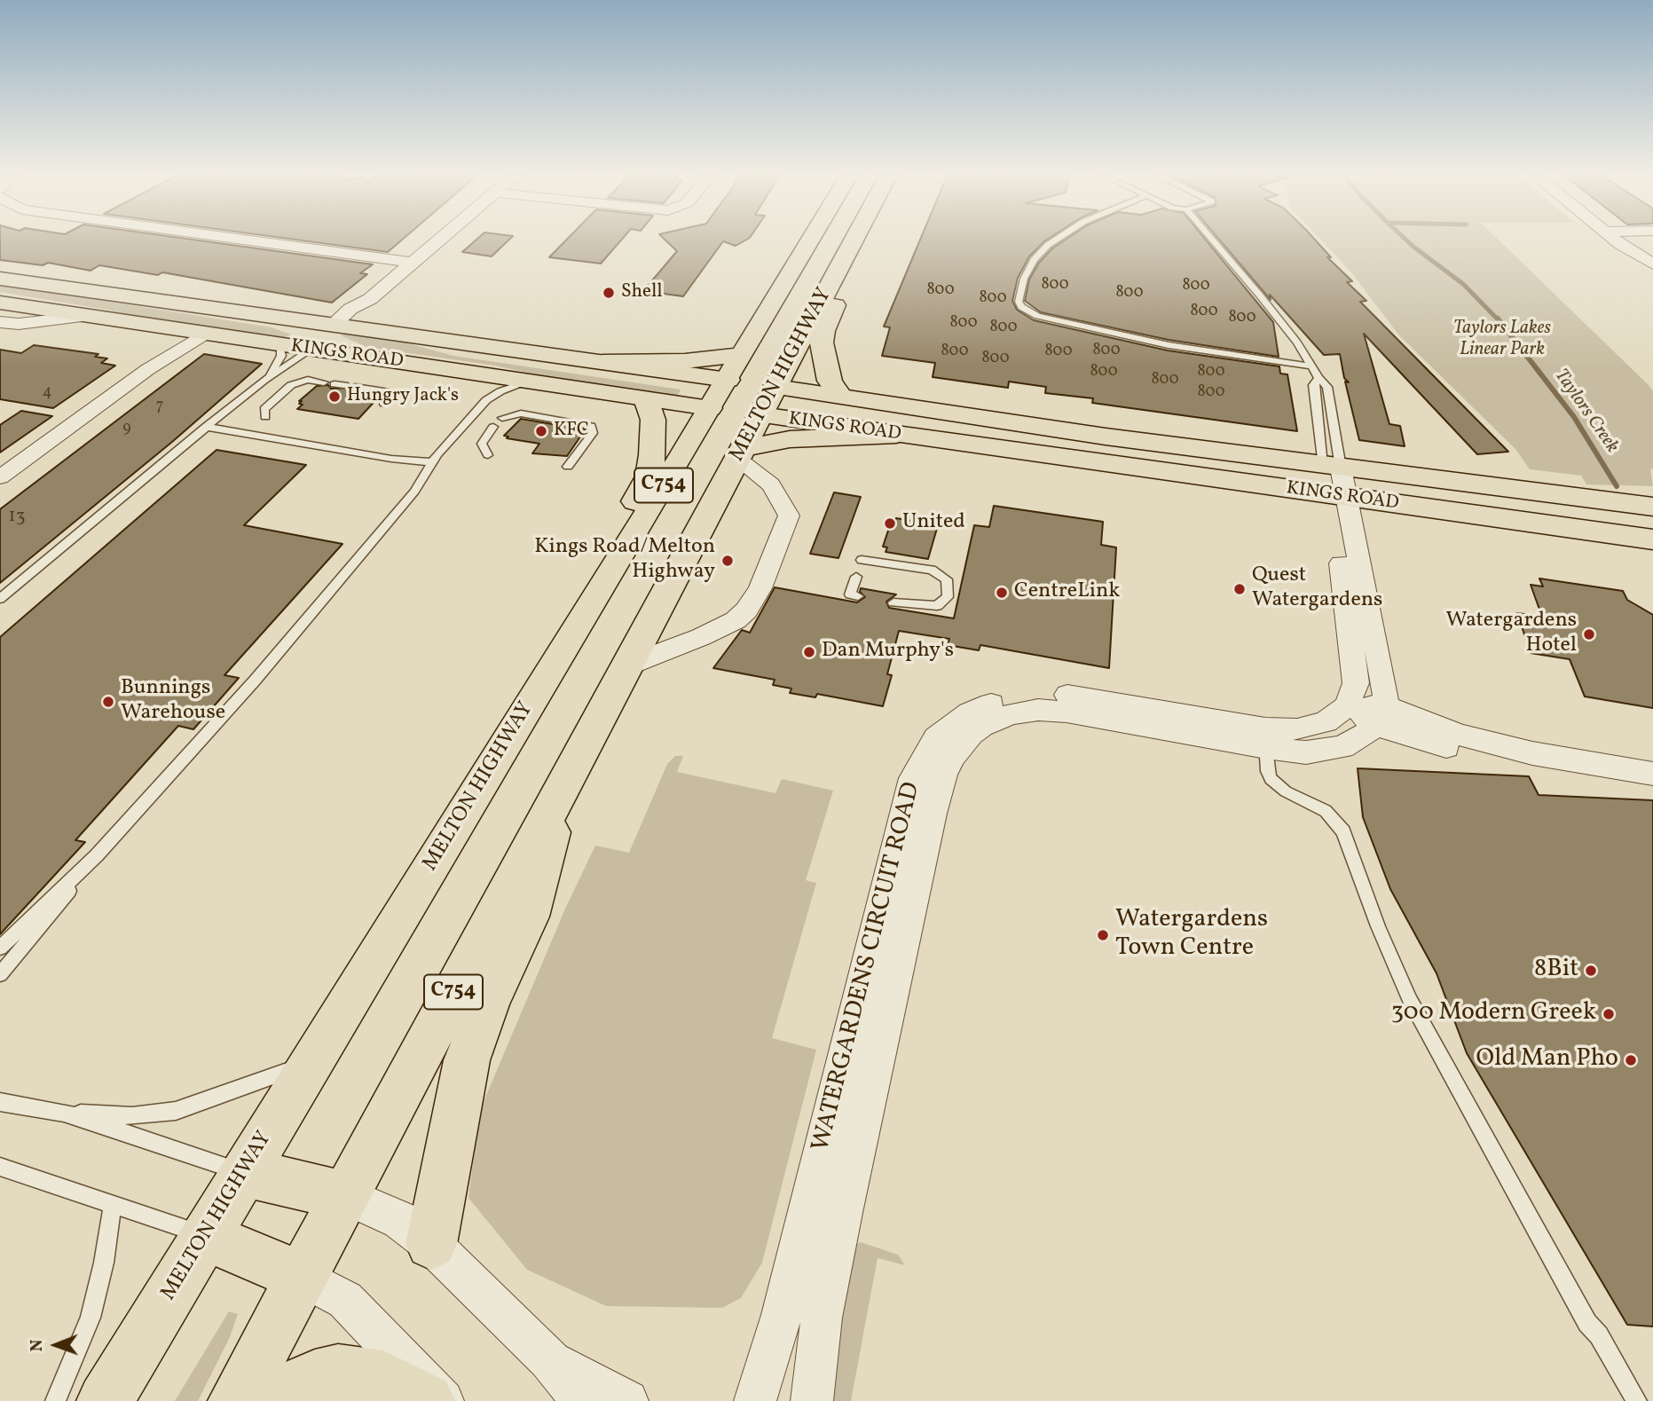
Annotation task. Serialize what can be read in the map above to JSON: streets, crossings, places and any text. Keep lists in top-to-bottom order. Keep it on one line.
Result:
{"streets":{"main road":["KINGS ROAD","MELTON HIGHWAY","C754"],"street":["WATERGARDENS CIRCUIT ROAD"]},"crossings":[["KINGS ROAD","MELTON HIGHWAY"]],"water":["Taylors Creek"],"parks":["Taylors Lakes Linear Park"],"places":["Shell","Hungry Jack's","KFC","United","Kings Road/Melton Highway","Quest Watergardens","CentreLink","Watergardens Hotel","Dan Murphy's","Bunnings Warehouse","Watergardens Town Centre","8Bit","300 Modern Greek","Old Man Pho"],"house_numbers":["800","800","800","800","800","800","800","800","800","800","800","800","800","800","800","800","4","800","7","9","13"],"north":"left"}
